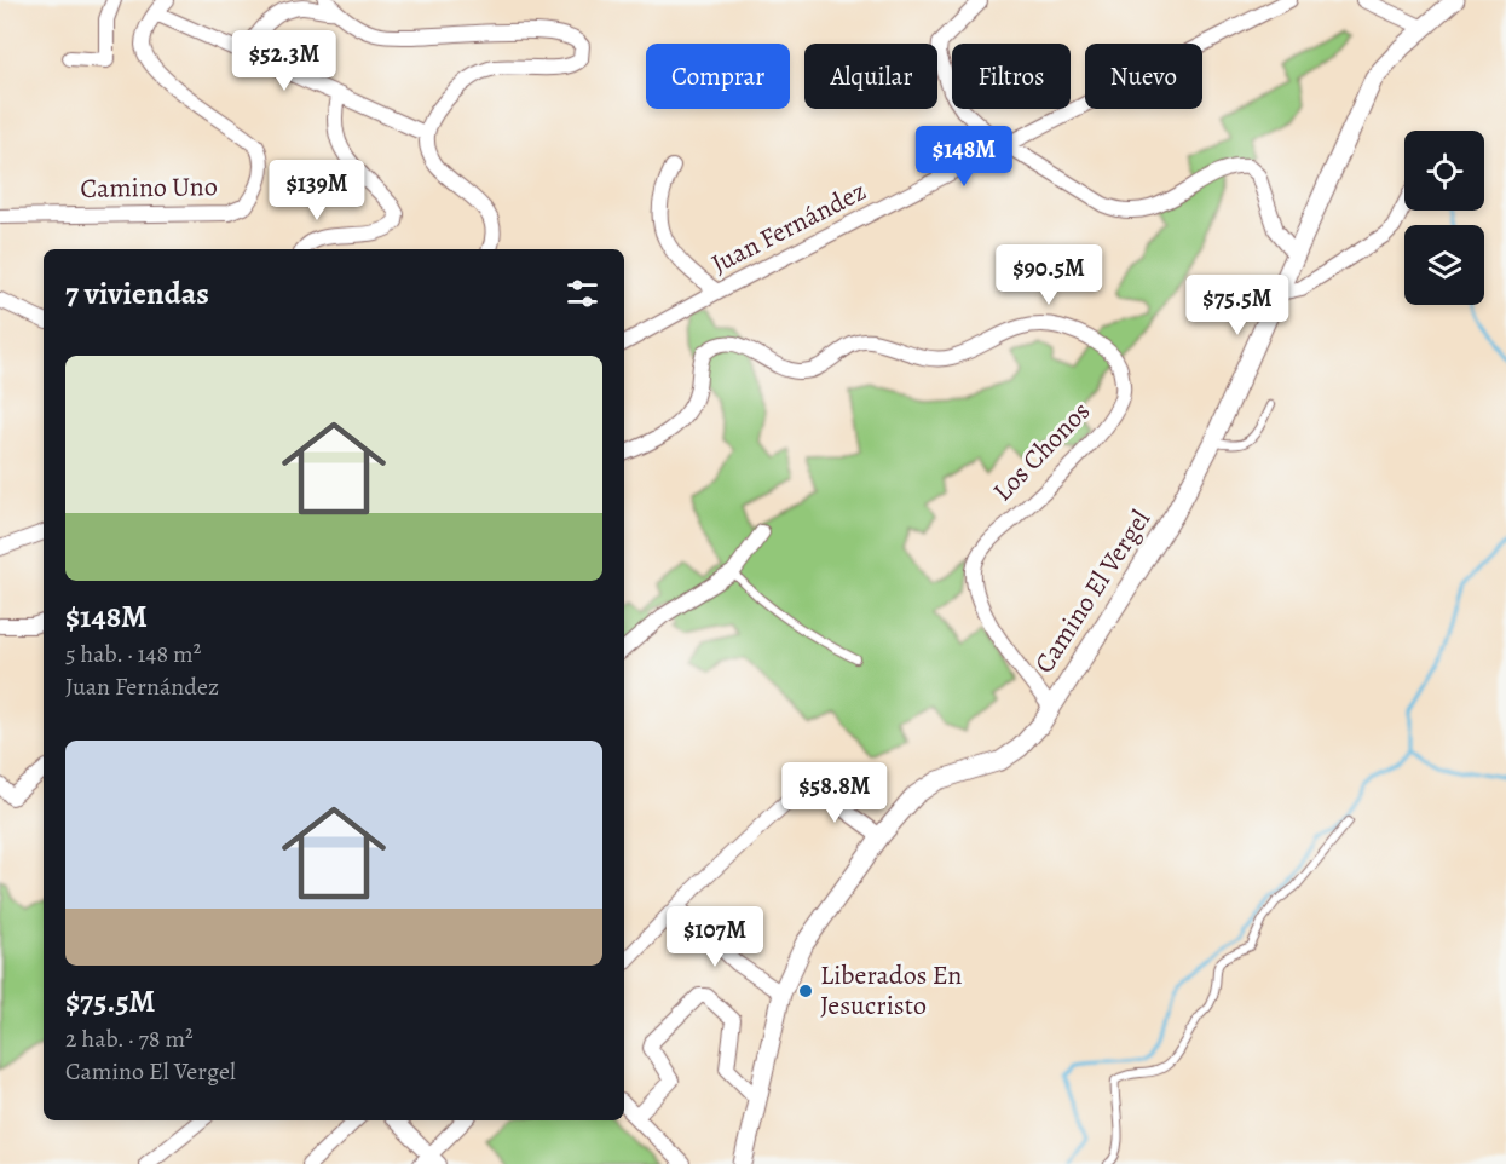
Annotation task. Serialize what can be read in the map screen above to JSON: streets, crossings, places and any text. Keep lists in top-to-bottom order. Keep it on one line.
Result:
{"streets":{"street":["Camino Uno","Juan Fernández","Los Chonos","Camino El Vergel"]},"crossings":[["Los Chonos","Camino El Vergel"]],"places":["Liberados En Jesucristo"],"page":{"price":["$52.3M","$148M","$139M","$90.5M","$75.5M","$58.8M","$107M"],"chip":["Comprar","Alquilar","Filtros","Nuevo"],"heading":"7 viviendas","list":[{"name":"$148M","note":"5 hab. · 148 m² · Juan Fernández"},{"name":"$75.5M","note":"2 hab. · 78 m² · Camino El Vergel"}]}}
